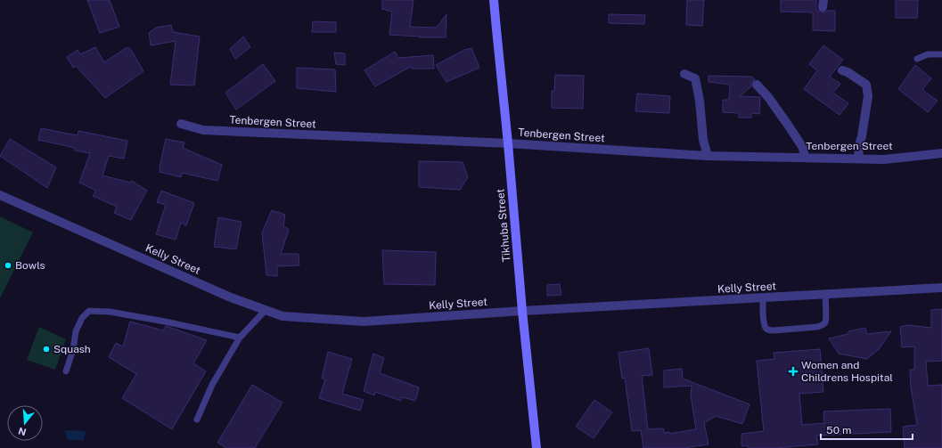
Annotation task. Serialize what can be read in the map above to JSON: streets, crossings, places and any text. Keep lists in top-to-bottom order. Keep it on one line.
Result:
{"streets":{"street":["Tenbergen Street","Tikhuba Street","Kelly Street"]},"crossings":[["Tenbergen Street","Tikhuba Street"],["Tikhuba Street","Kelly Street"]],"places":{"other":["Bowls","Squash"],"health":["Women and Childrens Hospital"]},"scale_bar":"50 m","north":"bottom"}
